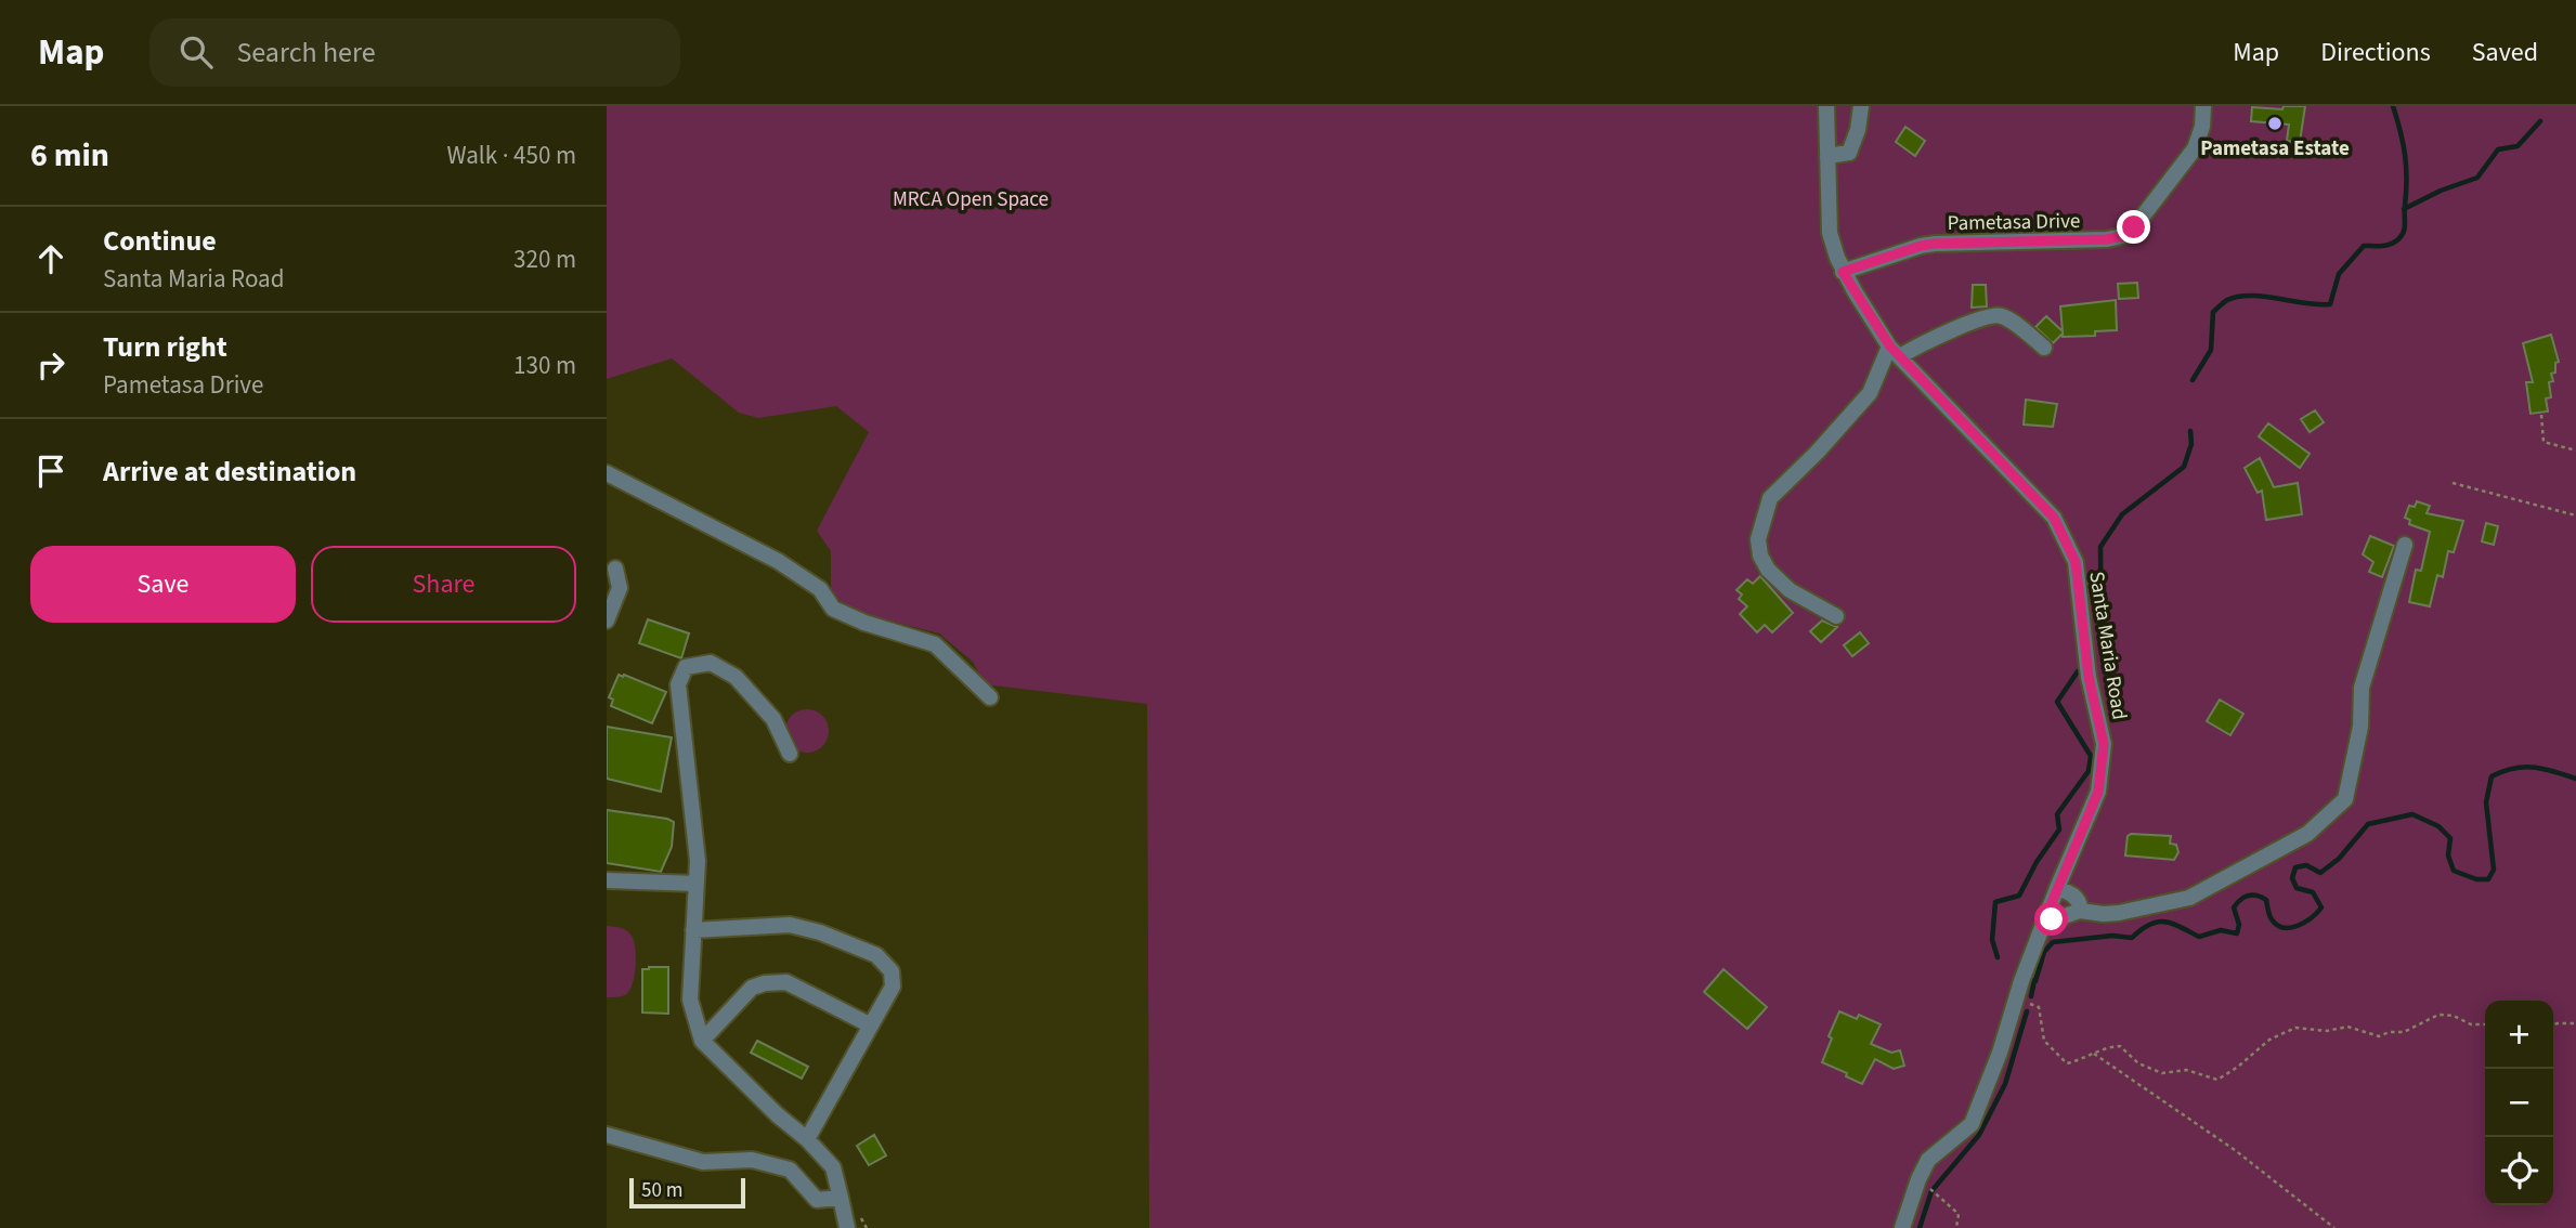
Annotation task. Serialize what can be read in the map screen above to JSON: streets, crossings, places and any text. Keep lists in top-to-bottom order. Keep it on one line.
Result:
{"streets":{"street":["Pametasa Drive","Santa Maria Road"]},"crossings":[["Pametasa Drive","Santa Maria Road"]],"parks":["MRCA Open Space"],"places":["Pametasa Estate"],"scale_bar":"50 m","page":{"header":"Map","search":"Search here","nav":["Map","Directions","Saved"],"heading":["6 min","Walk · 450 m"],"list":[["Continue","Santa Maria Road","320 m"],["Turn right","Pametasa Drive","130 m"],"Arrive at destination"],"buttons":["Save","Share"],"map_buttons":["+","−"],"scale":"50 m"}}
